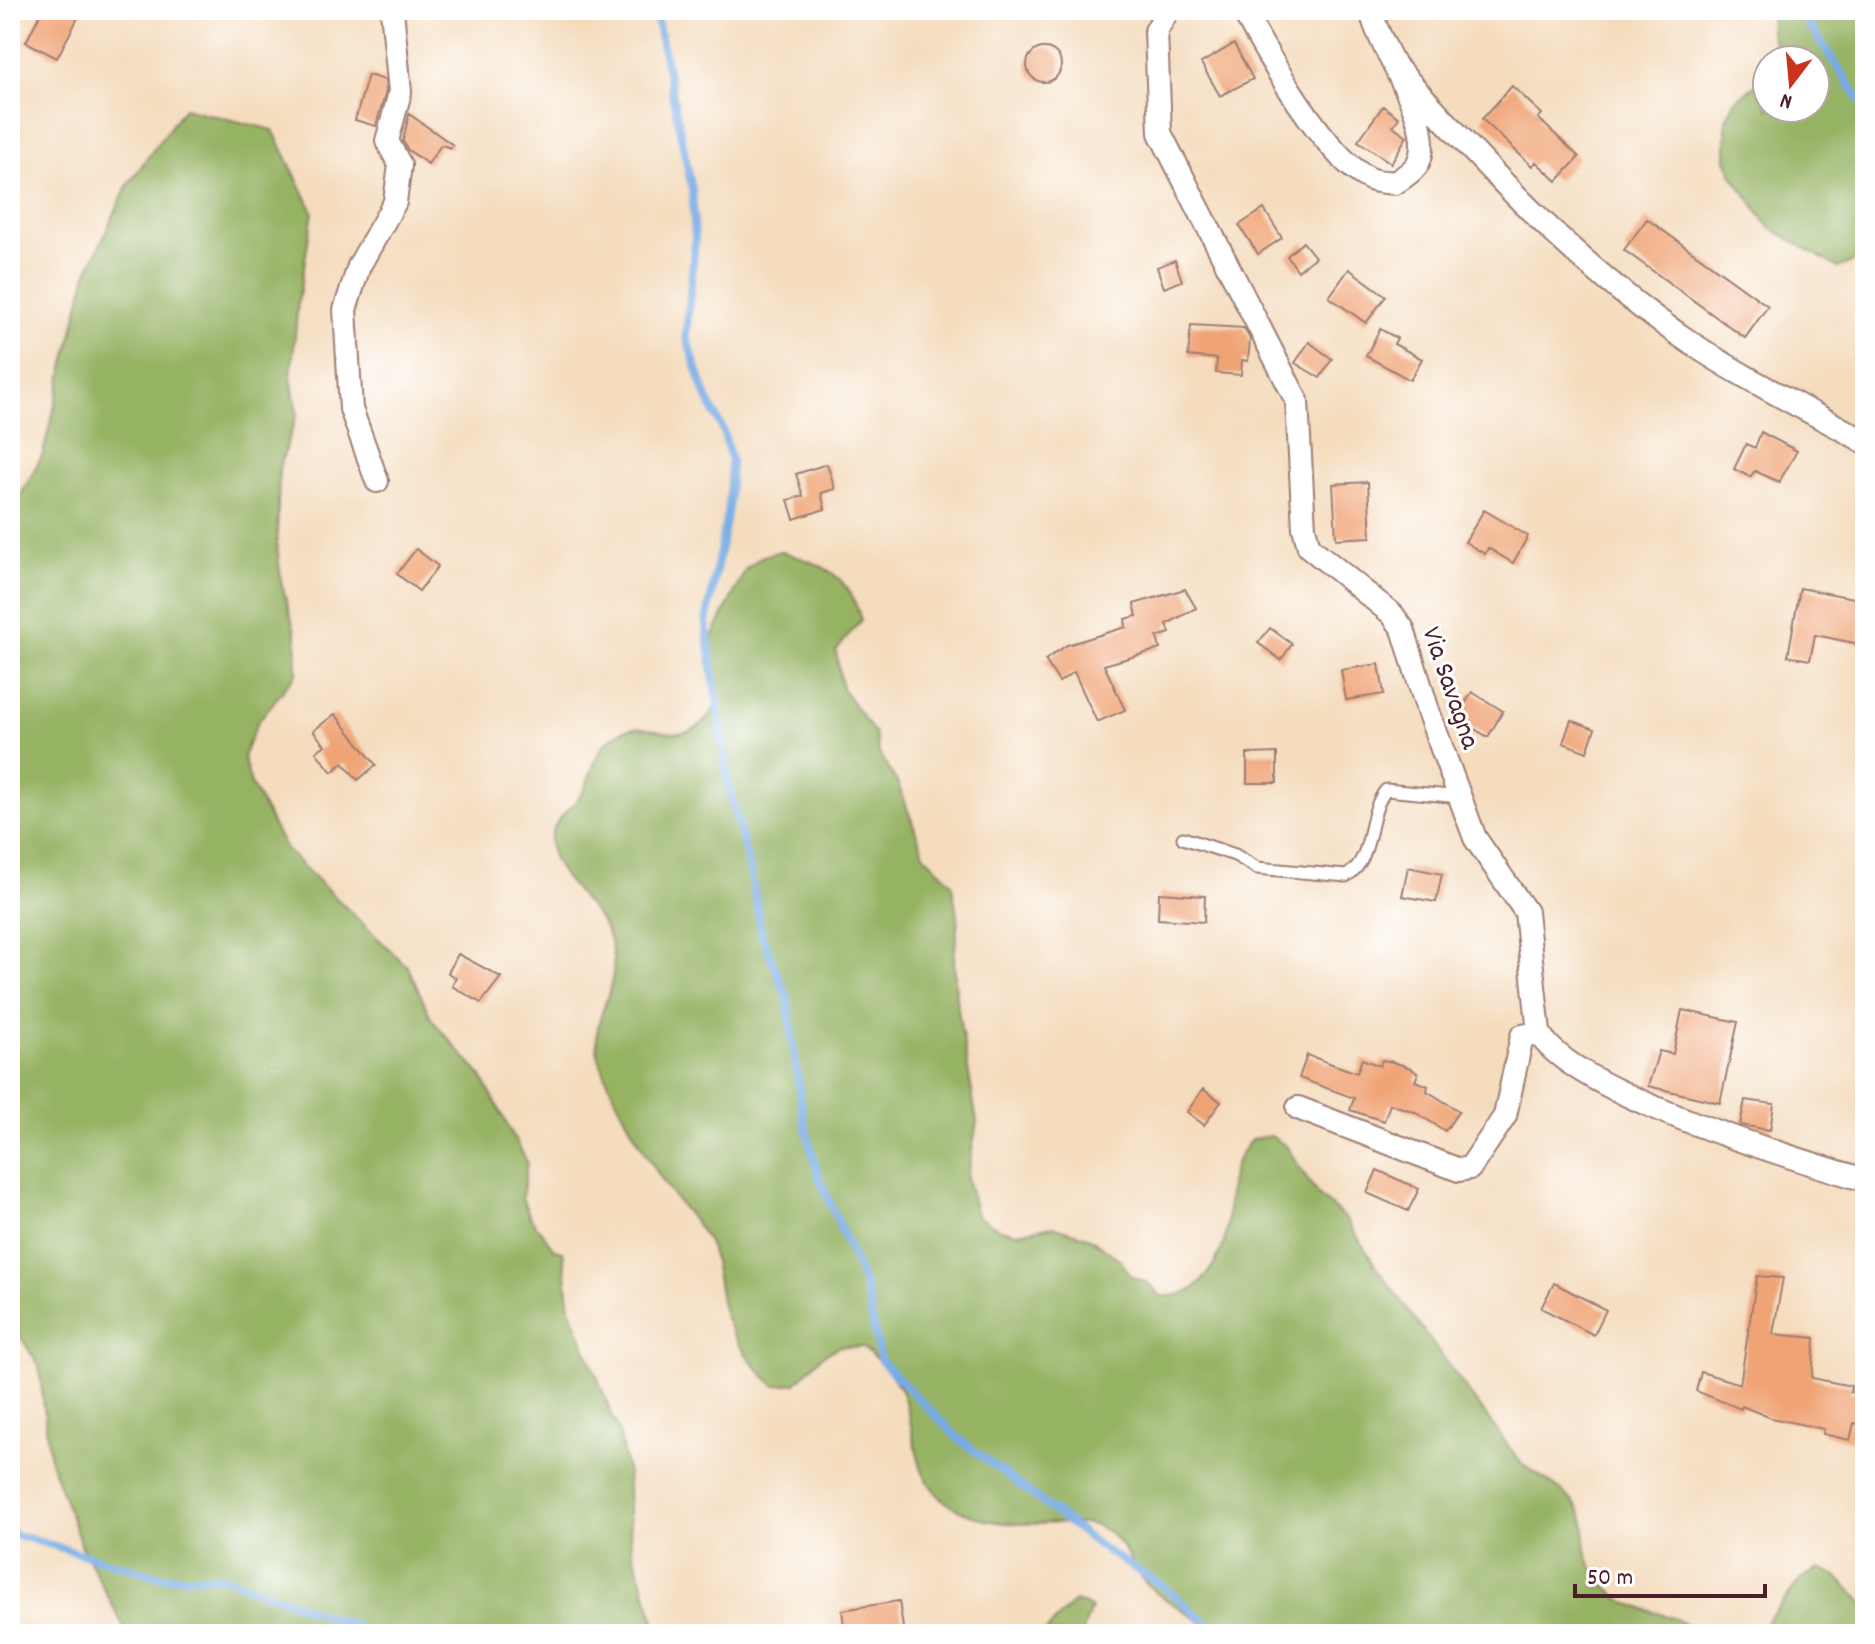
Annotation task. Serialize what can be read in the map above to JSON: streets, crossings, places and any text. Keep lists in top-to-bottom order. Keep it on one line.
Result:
{"streets":{"street":["Via Savagna"]},"scale_bar":"50 m","north":"bottom"}
